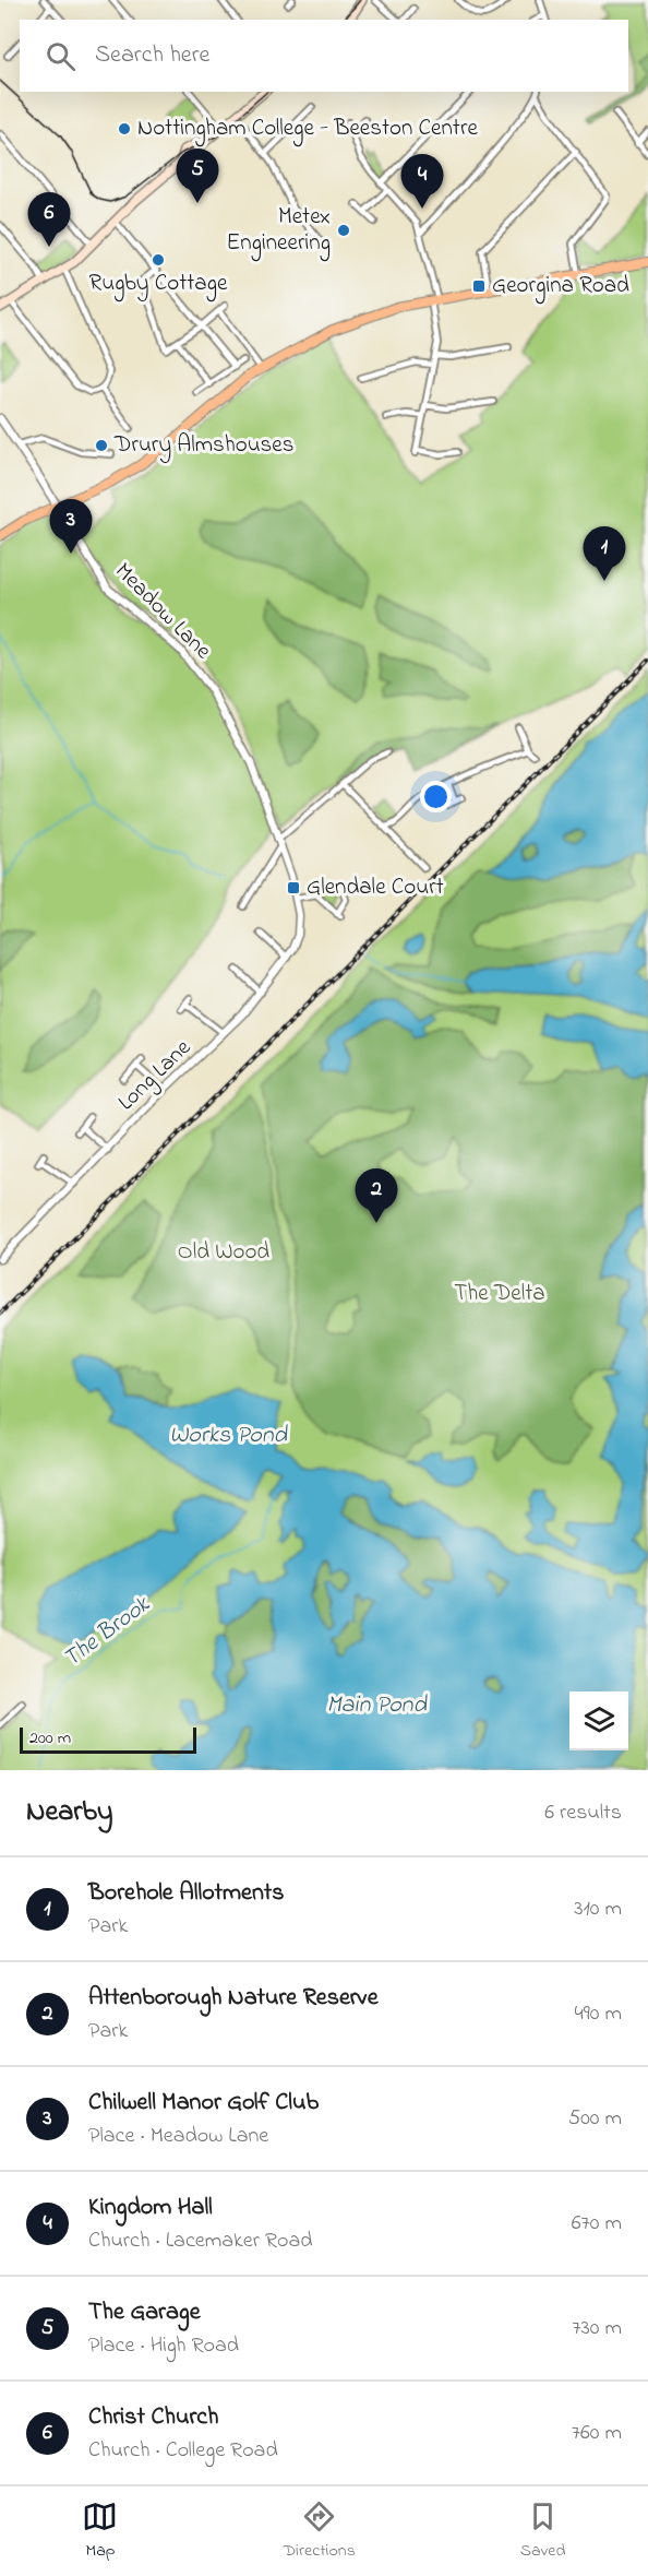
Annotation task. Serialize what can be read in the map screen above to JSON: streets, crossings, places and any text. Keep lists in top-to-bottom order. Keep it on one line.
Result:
{"streets":{"street":["Meadow Lane","Long Lane"]},"crossings":[["Meadow Lane","Long Lane"]],"water":["Works Pond","The Brook","Main Pond"],"parks":["Old Wood","The Delta"],"places":{"other":["Nottingham College - Beeston Centre","Metex Engineering","Rugby Cottage","Drury Almshouses"],"transit":["Georgina Road","Glendale Court"]},"scale_bar":"200 m","page":{"search":"Search here","pins":["5","4","6","3","1","2"],"scale":"200 m","heading":["Nearby","6 results"],"list":[{"mark":"1","name":"Borehole Allotments","note":"Park","value":"310 m"},{"mark":"2","name":"Attenborough Nature Reserve","note":"Park","value":"490 m"},{"mark":"3","name":"Chilwell Manor Golf Club","note":"Place · Meadow Lane","value":"500 m"},{"mark":"4","name":"Kingdom Hall","note":"Church · Lacemaker Road","value":"670 m"},{"mark":"5","name":"The Garage","note":"Place · High Road","value":"730 m"},{"mark":"6","name":"Christ Church","note":"Church · College Road","value":"760 m"}],"nav":["Map","Directions","Saved"]}}
